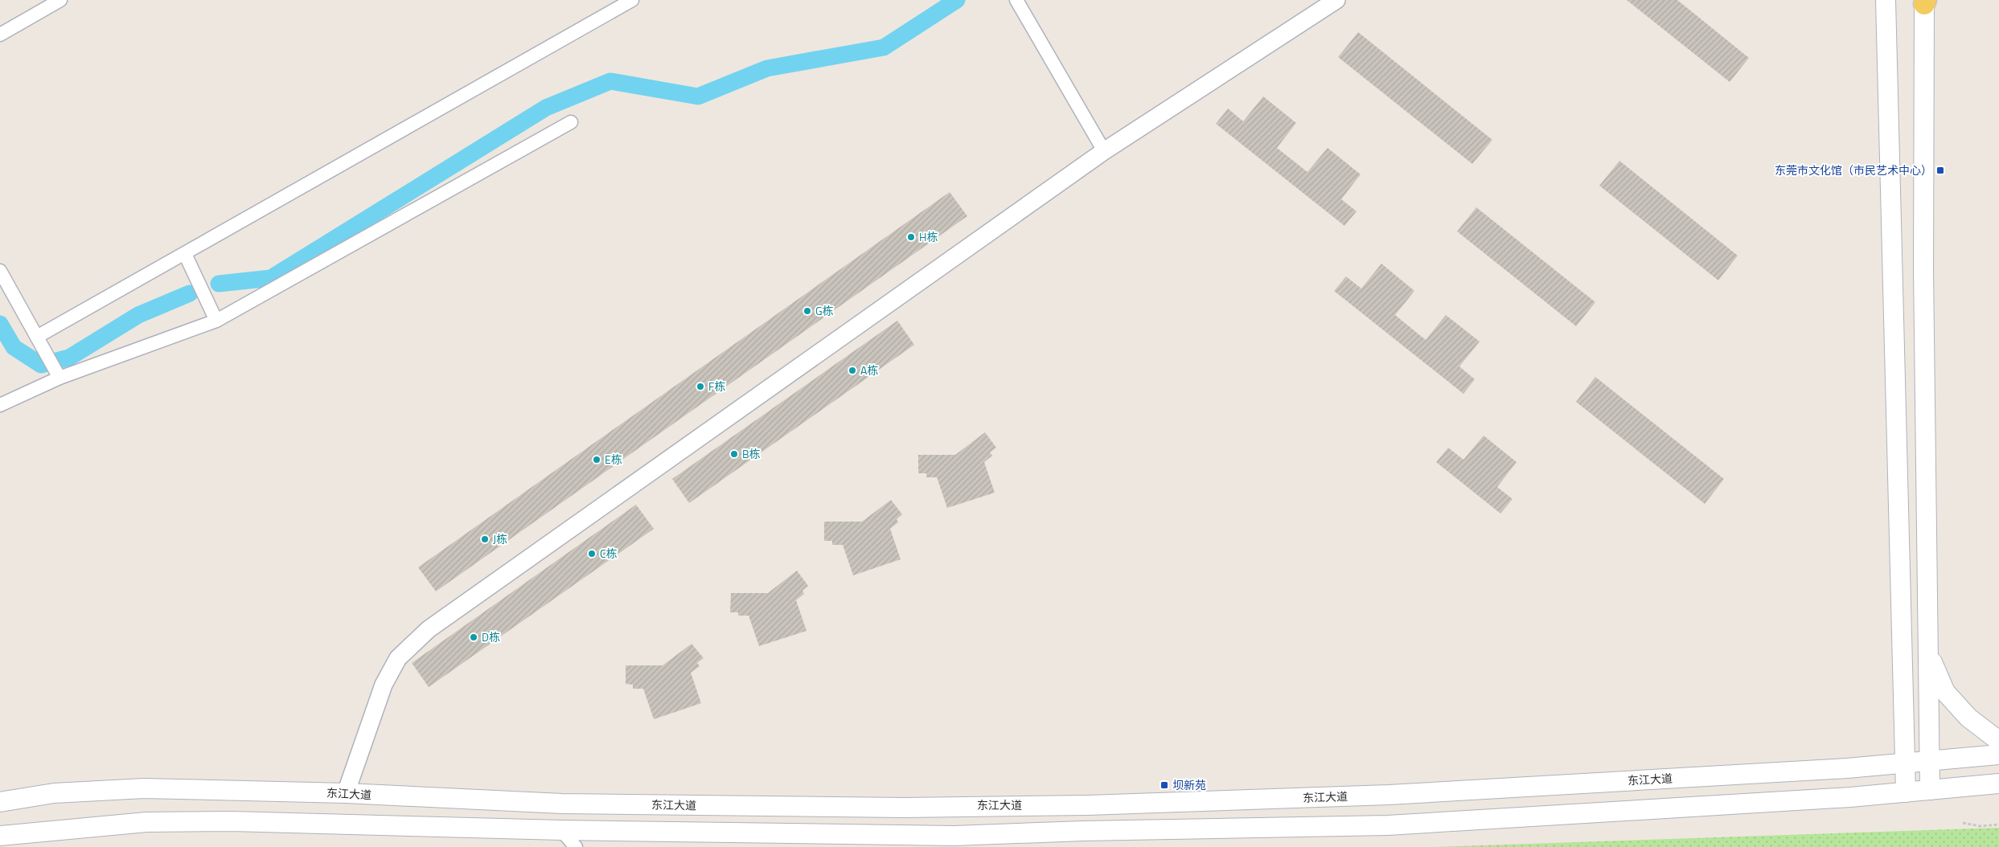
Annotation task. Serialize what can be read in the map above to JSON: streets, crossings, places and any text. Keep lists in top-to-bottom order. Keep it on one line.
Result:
{"streets":{"main road":["东江大道"]},"places":{"transit":["东莞市文化馆（市民艺术中心）","坝新苑"],"other":["H栋","G栋","A栋","F栋","B栋","E栋","J栋","C栋","D栋"]}}
